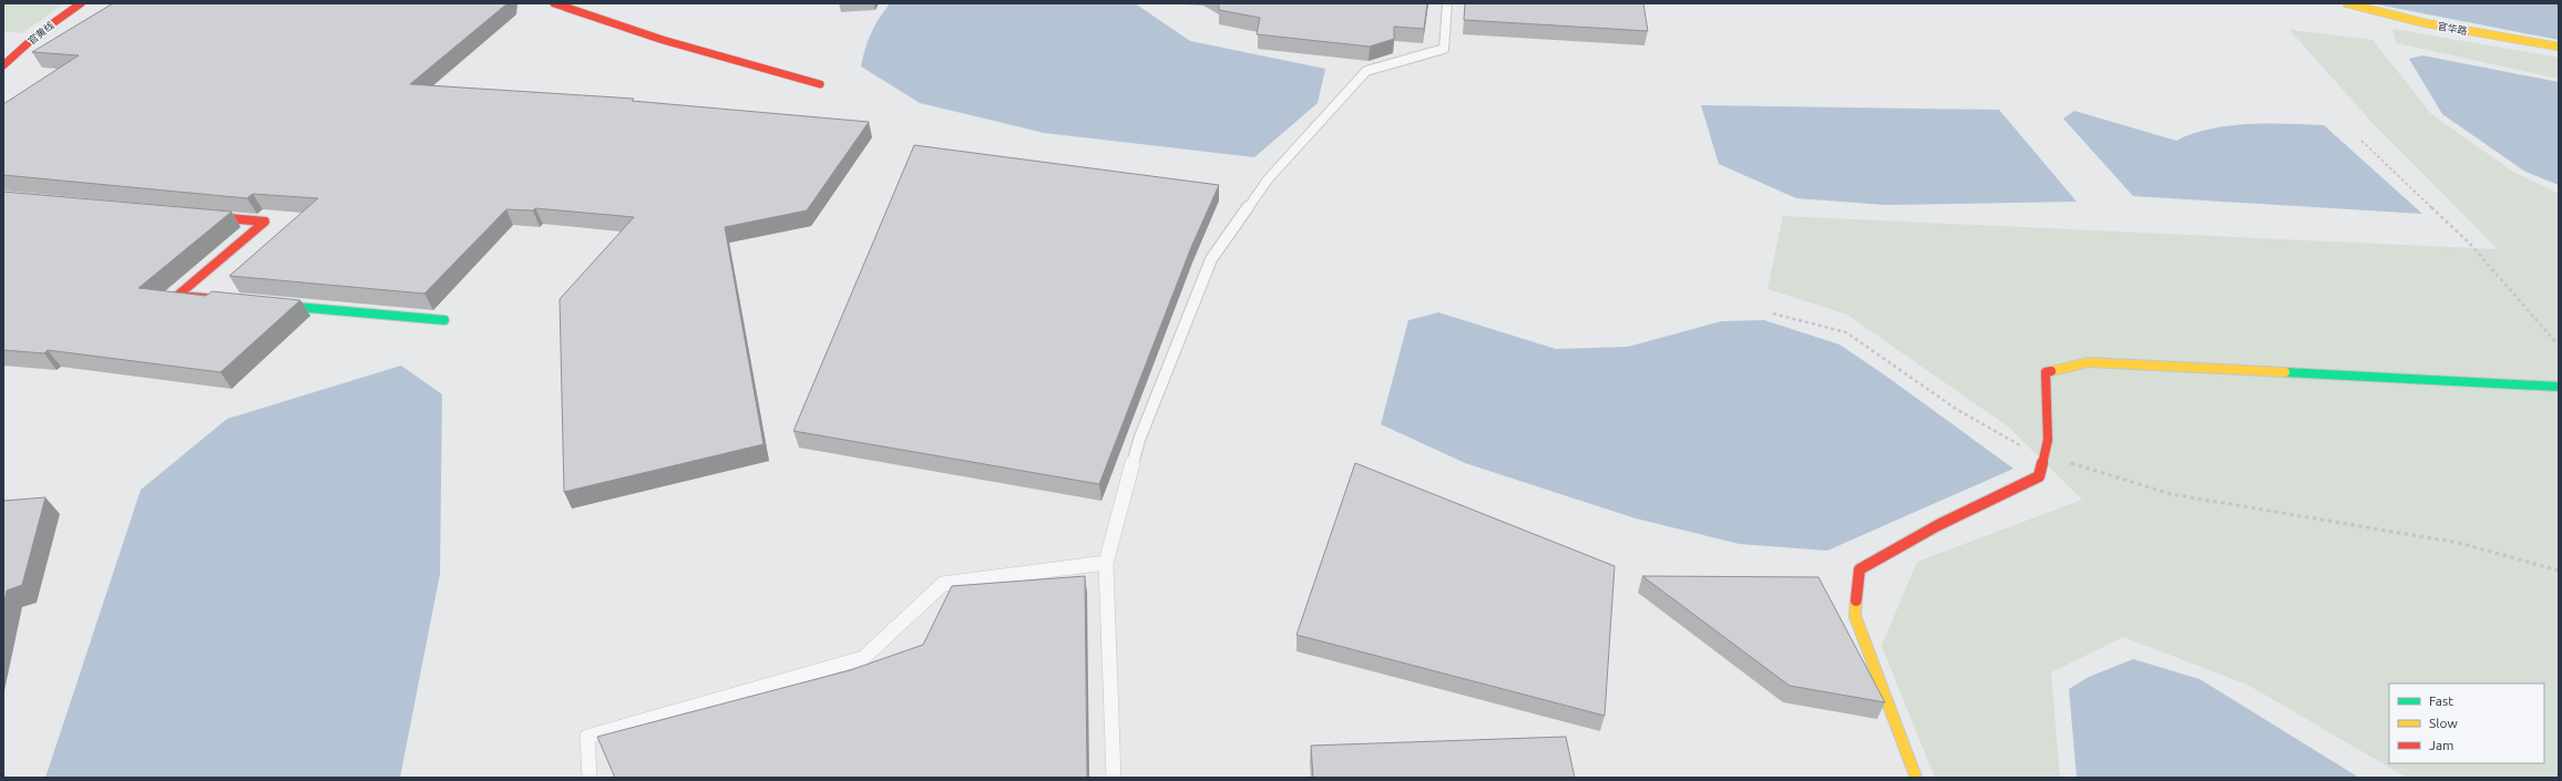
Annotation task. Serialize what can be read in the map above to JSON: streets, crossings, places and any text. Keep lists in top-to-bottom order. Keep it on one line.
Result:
{"streets":{"street":["官华路","官黄线"]},"legend":["Fast","Slow","Jam"]}
